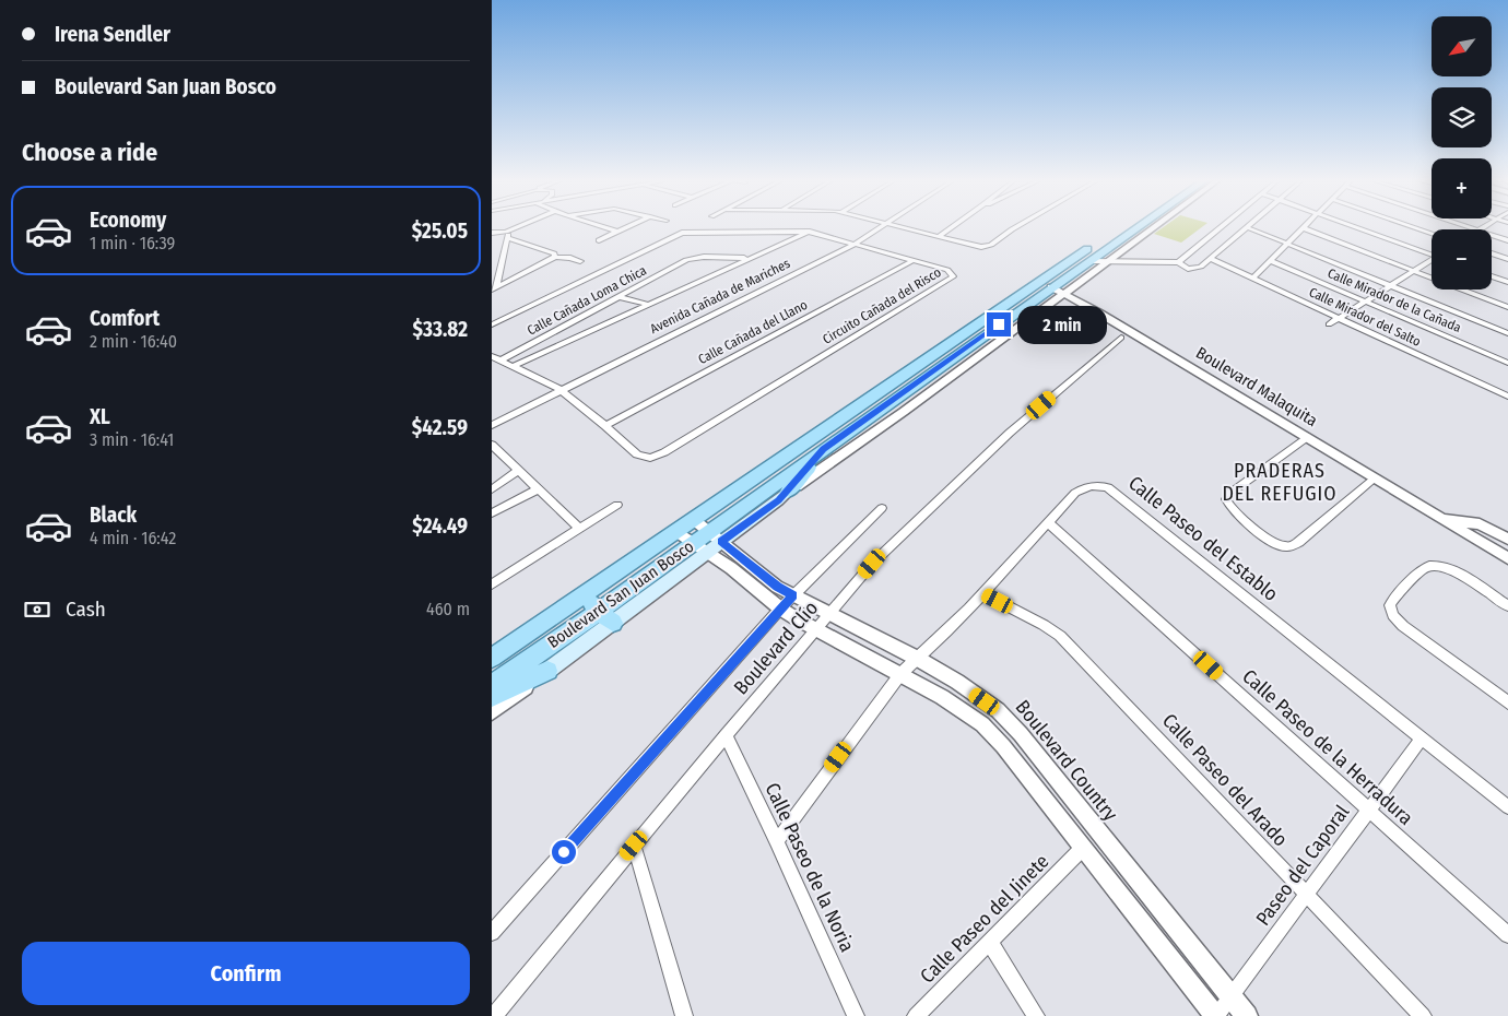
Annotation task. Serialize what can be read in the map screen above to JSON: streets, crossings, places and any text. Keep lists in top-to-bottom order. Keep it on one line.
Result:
{"streets":{"main road":["Boulevard San Juan Bosco"],"street":["Avenida Cañada de Mariches","Calle Cañada Loma Chica","Calle Mirador de la Cañada","Circuito Cañada del Risco","Calle Mirador del Salto","Calle Cañada del Llano","Boulevard Malaquita","Calle Paseo del Establo","Boulevard Clío","Calle Paseo de la Herradura","Boulevard Country","Calle Paseo del Arado","Paseo del Caporal","Calle Paseo de la Noria","Calle Paseo del Jinete"]},"crossings":[["Avenida Cañada de Mariches","Circuito Cañada del Risco"],["Calle Cañada Loma Chica","Circuito Cañada del Risco"],["Circuito Cañada del Risco","Calle Cañada del Llano"],["Boulevard Malaquita","Boulevard San Juan Bosco"],["Calle Paseo del Establo","Calle Paseo de la Herradura"],["Calle Paseo del Establo","Boulevard Country"],["Calle Paseo del Establo","Calle Paseo del Arado"],["Calle Paseo del Establo","Paseo del Caporal"],["Calle Paseo del Establo","Calle Paseo de la Noria"],["Boulevard San Juan Bosco","Boulevard Country"],["Boulevard Clío","Boulevard Country"],["Boulevard Clío","Calle Paseo de la Noria"],["Calle Paseo de la Herradura","Paseo del Caporal"],["Boulevard Country","Paseo del Caporal"],["Calle Paseo del Arado","Paseo del Caporal"]],"districts":["PRADERAS DEL REFUGIO"],"north":"bottom left","page":{"banner":["Irena Sendler","Boulevard San Juan Bosco"],"map_buttons":["+","−"],"heading":"Choose a ride","list":[{"name":"Economy","note":"1 min · 16:39","value":"$25.05"},{"name":"Comfort","note":"2 min · 16:40","value":"$33.82"},{"name":"XL","note":"3 min · 16:41","value":"$42.59"},{"name":"Black","note":"4 min · 16:42","value":"$24.49"}],"bubble":"2 min","pay":["Cash","460 m"],"buttons":"Confirm"}}
